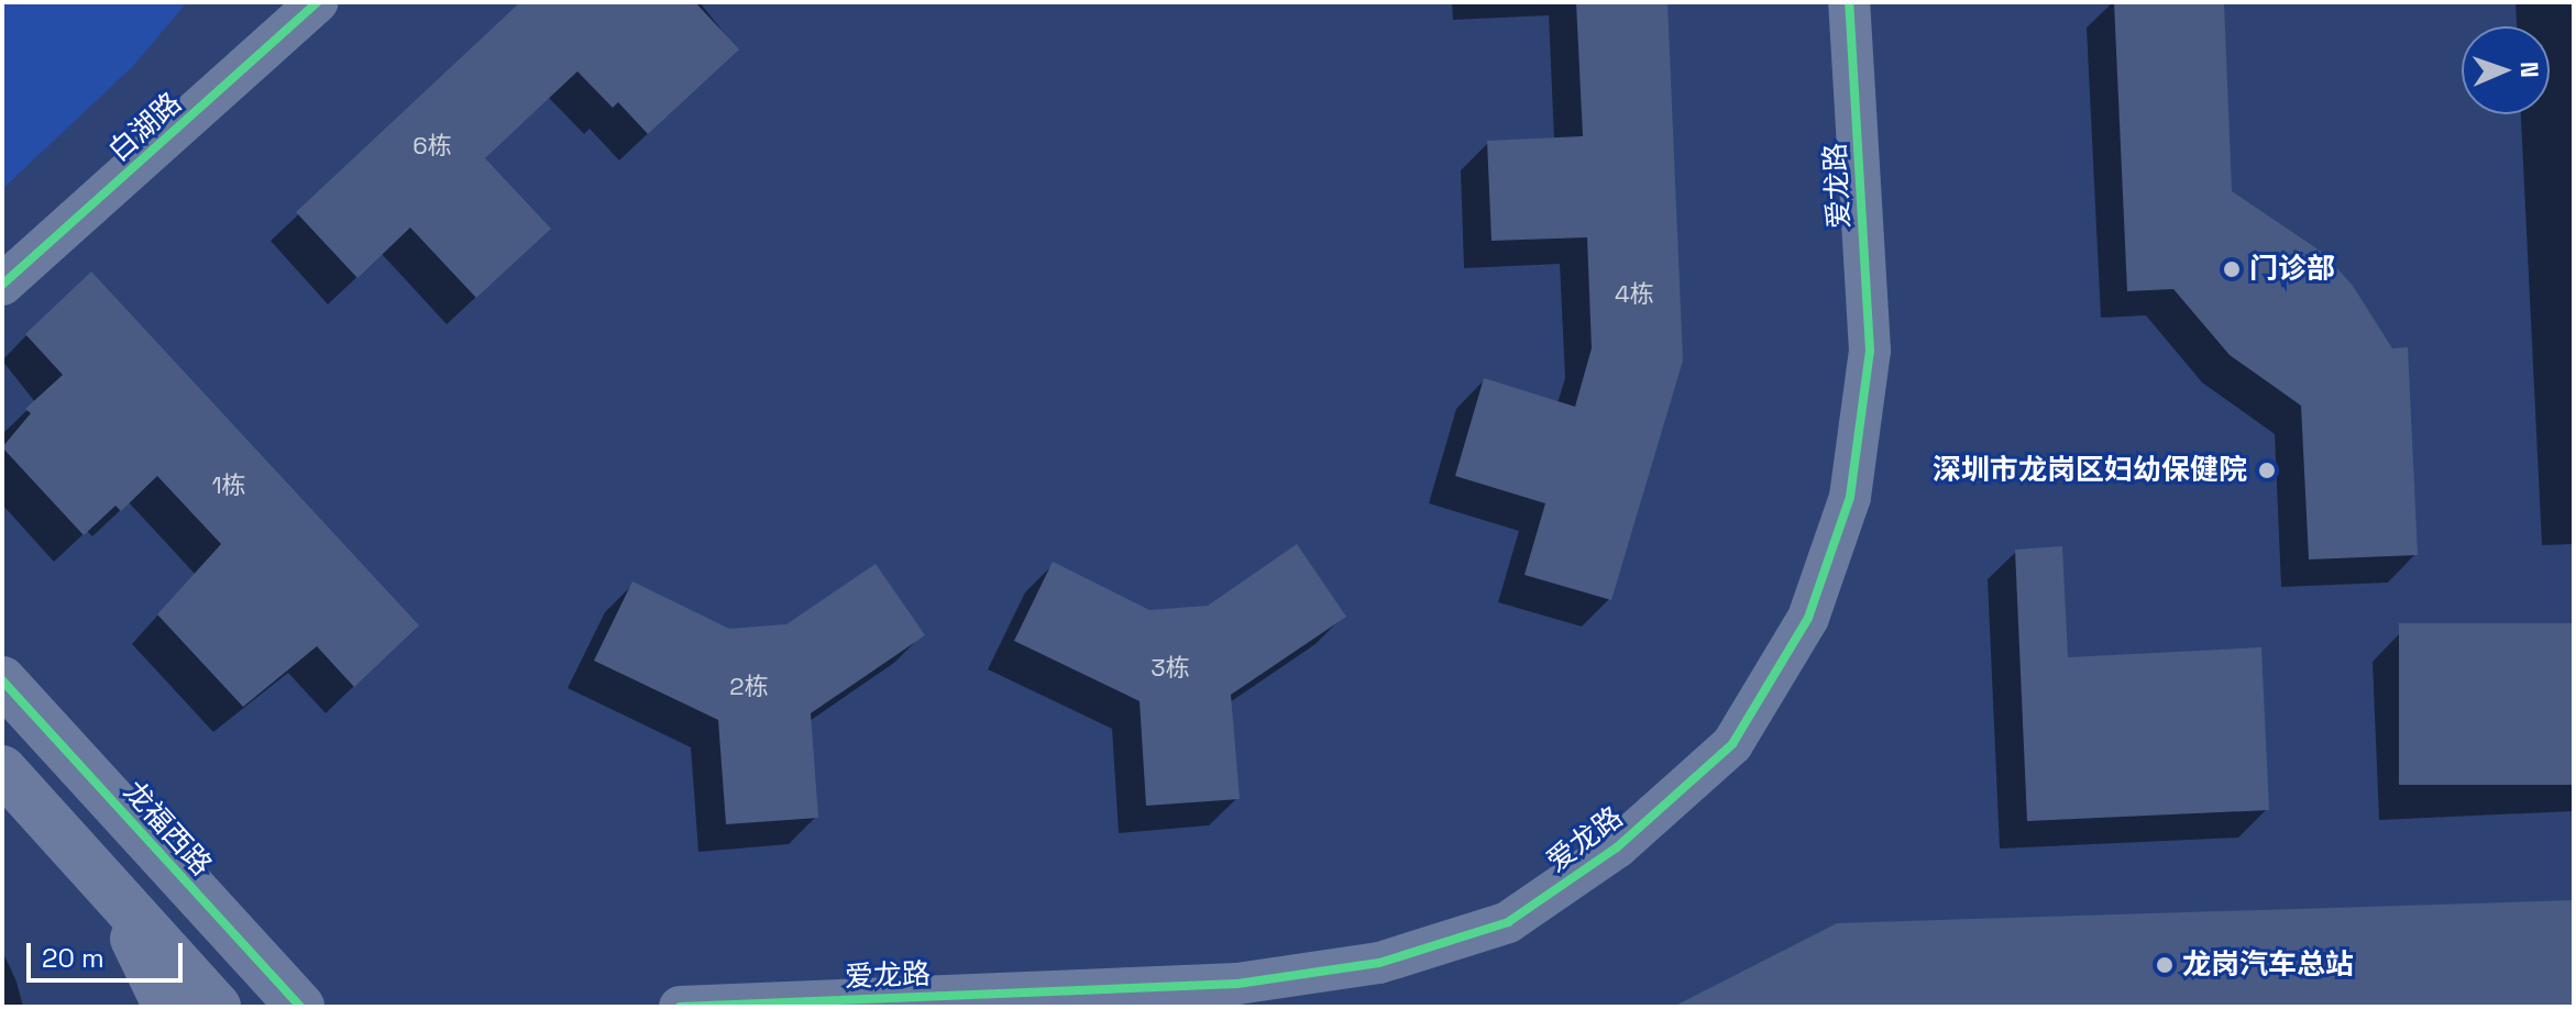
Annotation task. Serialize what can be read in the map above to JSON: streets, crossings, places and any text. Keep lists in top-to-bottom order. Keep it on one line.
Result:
{"streets":{"street":["白湖路","爱龙路","龙福西路"]},"places":["门诊部","深圳市龙岗区妇幼保健院","龙岗汽车总站"],"house_numbers":["6栋","4栋","1栋","3栋","2栋"],"scale_bar":"20 m","north":"right"}
